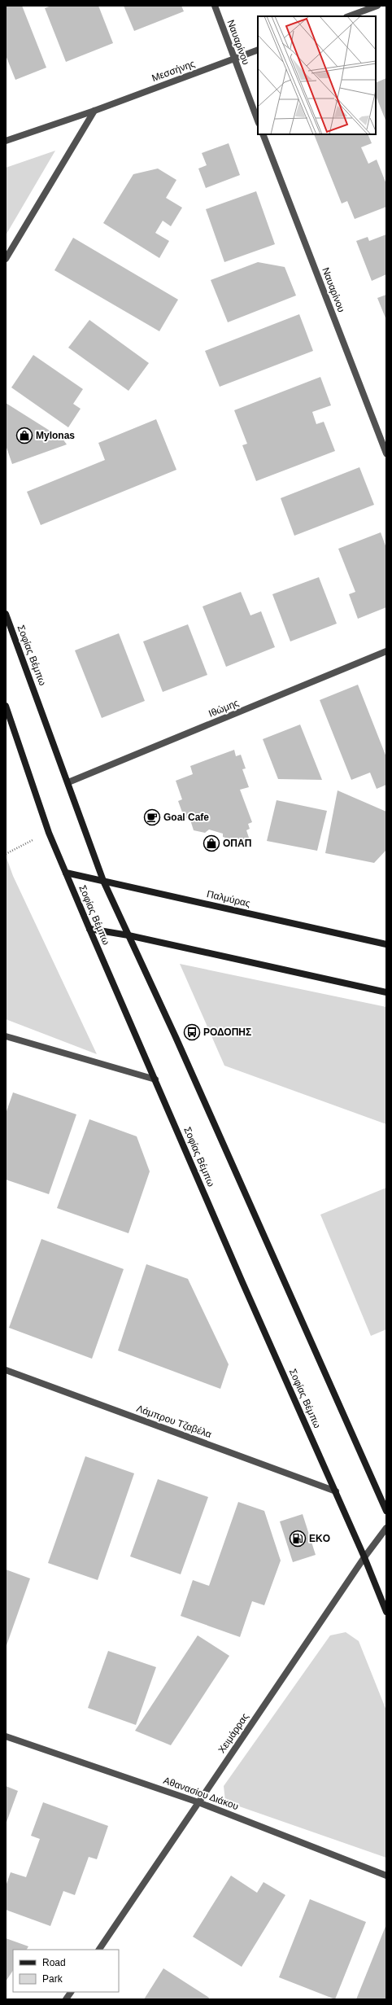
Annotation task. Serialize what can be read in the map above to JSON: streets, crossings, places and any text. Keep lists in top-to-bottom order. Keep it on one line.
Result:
{"streets":{"main road":["Σοφίας Βέμπω","Παλμύρας"],"street":["Ναυαρίνου","Μεσσήνης","Ιθώμης","Λάμπρου Τζαβέλα","Χειμάρρας","Αθανασίου Διάκου"]},"crossings":[["Ναυαρίνου","Μεσσήνης"],["Σοφίας Βέμπω","Ιθώμης"],["Σοφίας Βέμπω","Παλμύρας"],["Σοφίας Βέμπω","Λάμπρου Τζαβέλα"],["Σοφίας Βέμπω","Χειμάρρας"],["Χειμάρρας","Αθανασίου Διάκου"]],"places":{"shop":["Mylonas","ΟΠΑΠ"],"cafe":["Goal Cafe"],"bus stop":["ΡΟΔΟΠΗΣ"],"fuel station":["EKO"]},"legend":["Road","Park"]}
